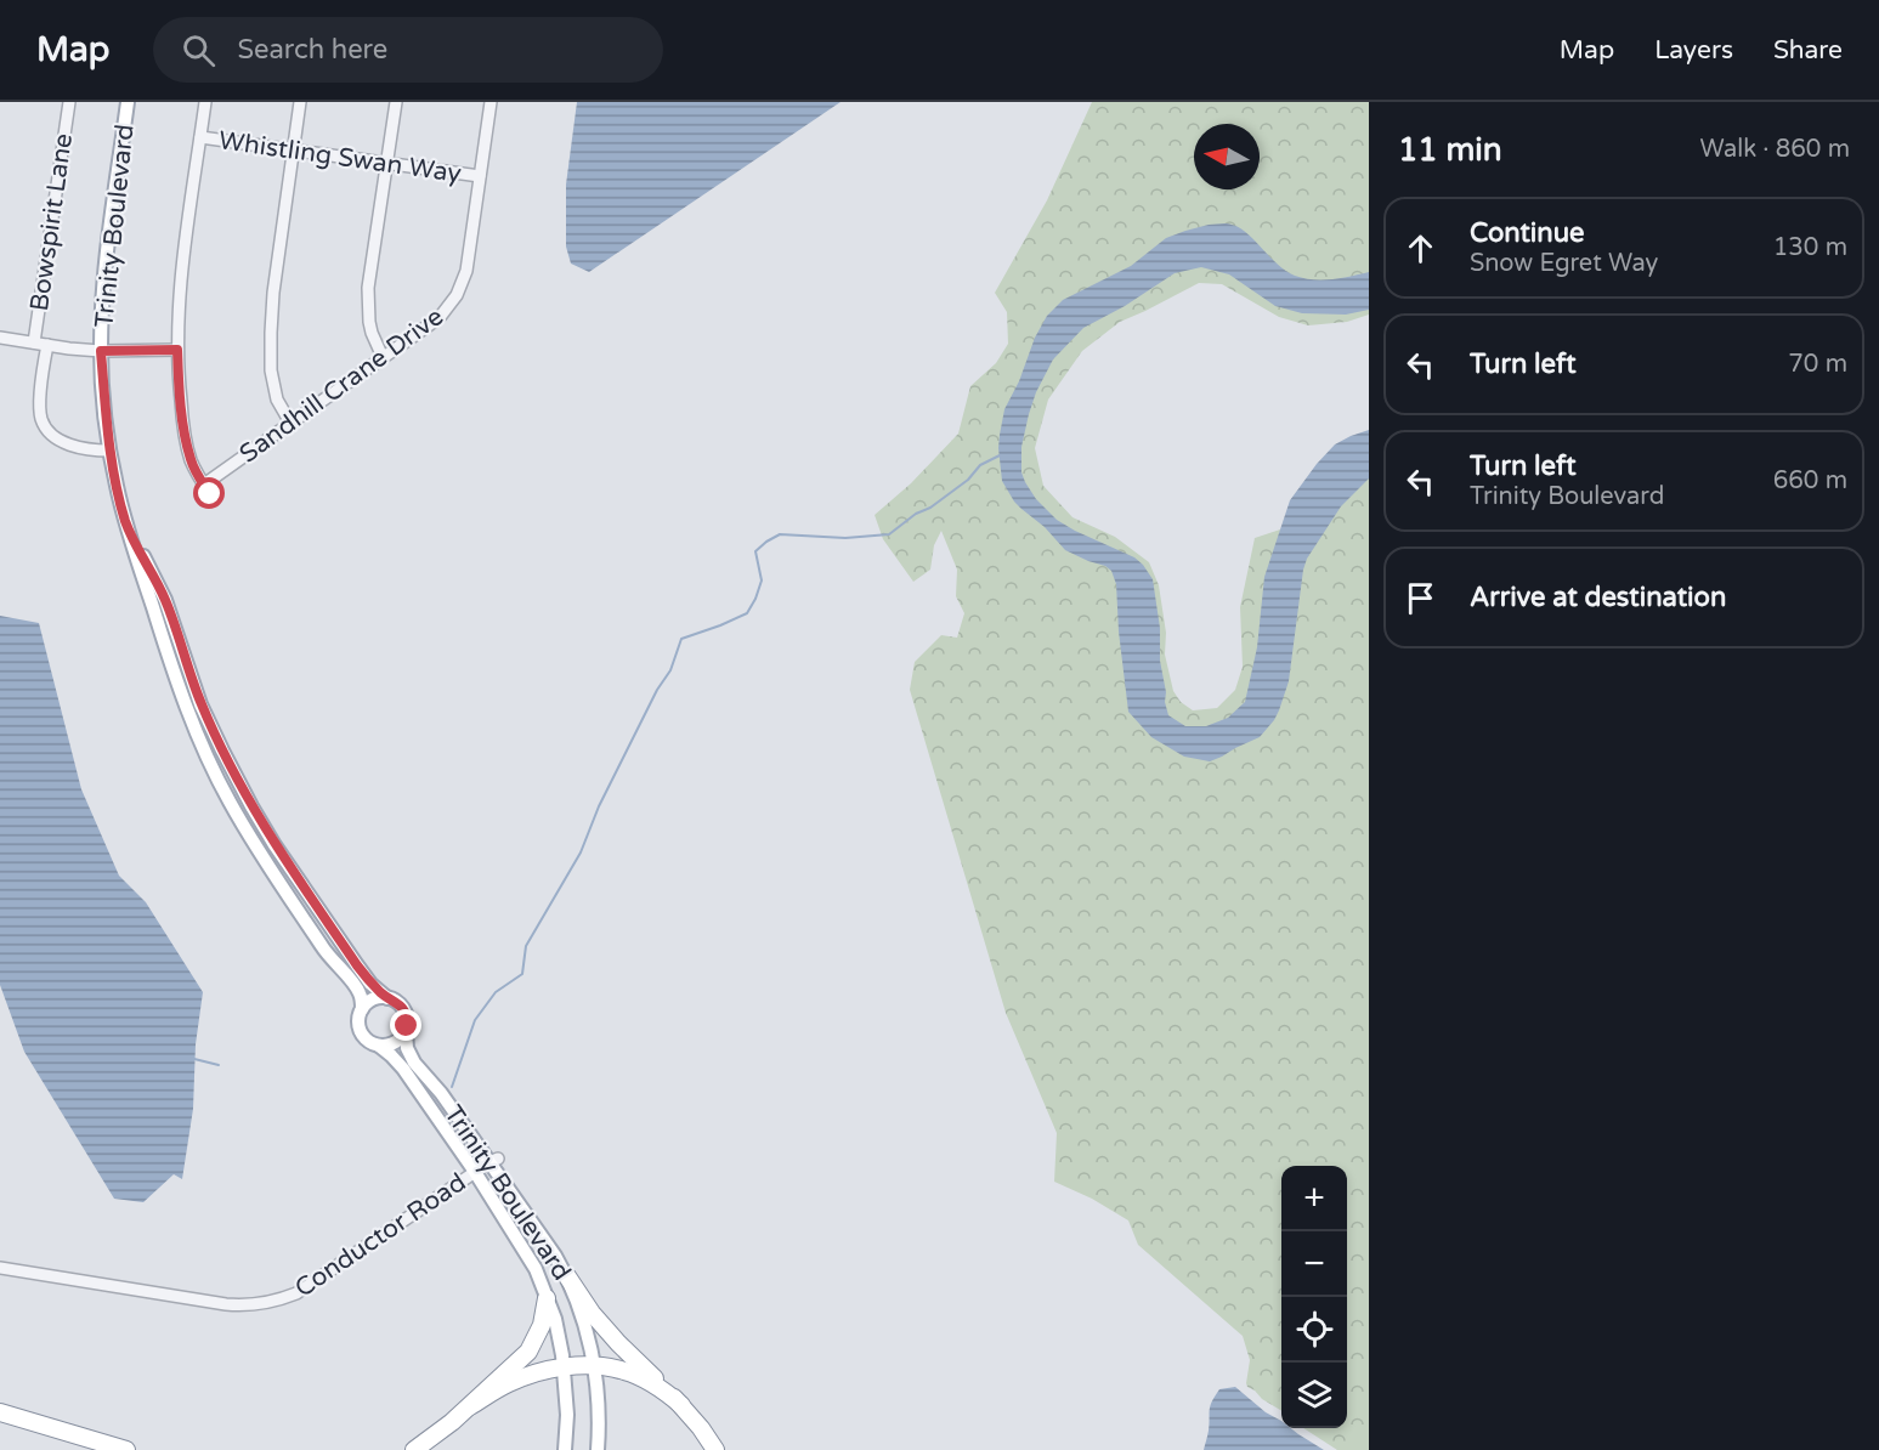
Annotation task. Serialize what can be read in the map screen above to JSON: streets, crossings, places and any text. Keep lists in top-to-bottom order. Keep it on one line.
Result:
{"streets":{"main road":["Trinity Boulevard"],"street":["Whistling Swan Way","Bowspirit Lane","Sandhill Crane Drive","Conductor Road"]},"crossings":[["Whistling Swan Way","Sandhill Crane Drive"],["Trinity Boulevard","Conductor Road"]],"north":"left","page":{"header":"Map","search":"Search here","nav":["Map","Layers","Share"],"heading":["11 min","Walk · 860 m"],"list":[["Continue","Snow Egret Way","130 m"],["Turn left","70 m"],["Turn left","Trinity Boulevard","660 m"],"Arrive at destination"],"map_buttons":["+","−"]}}
